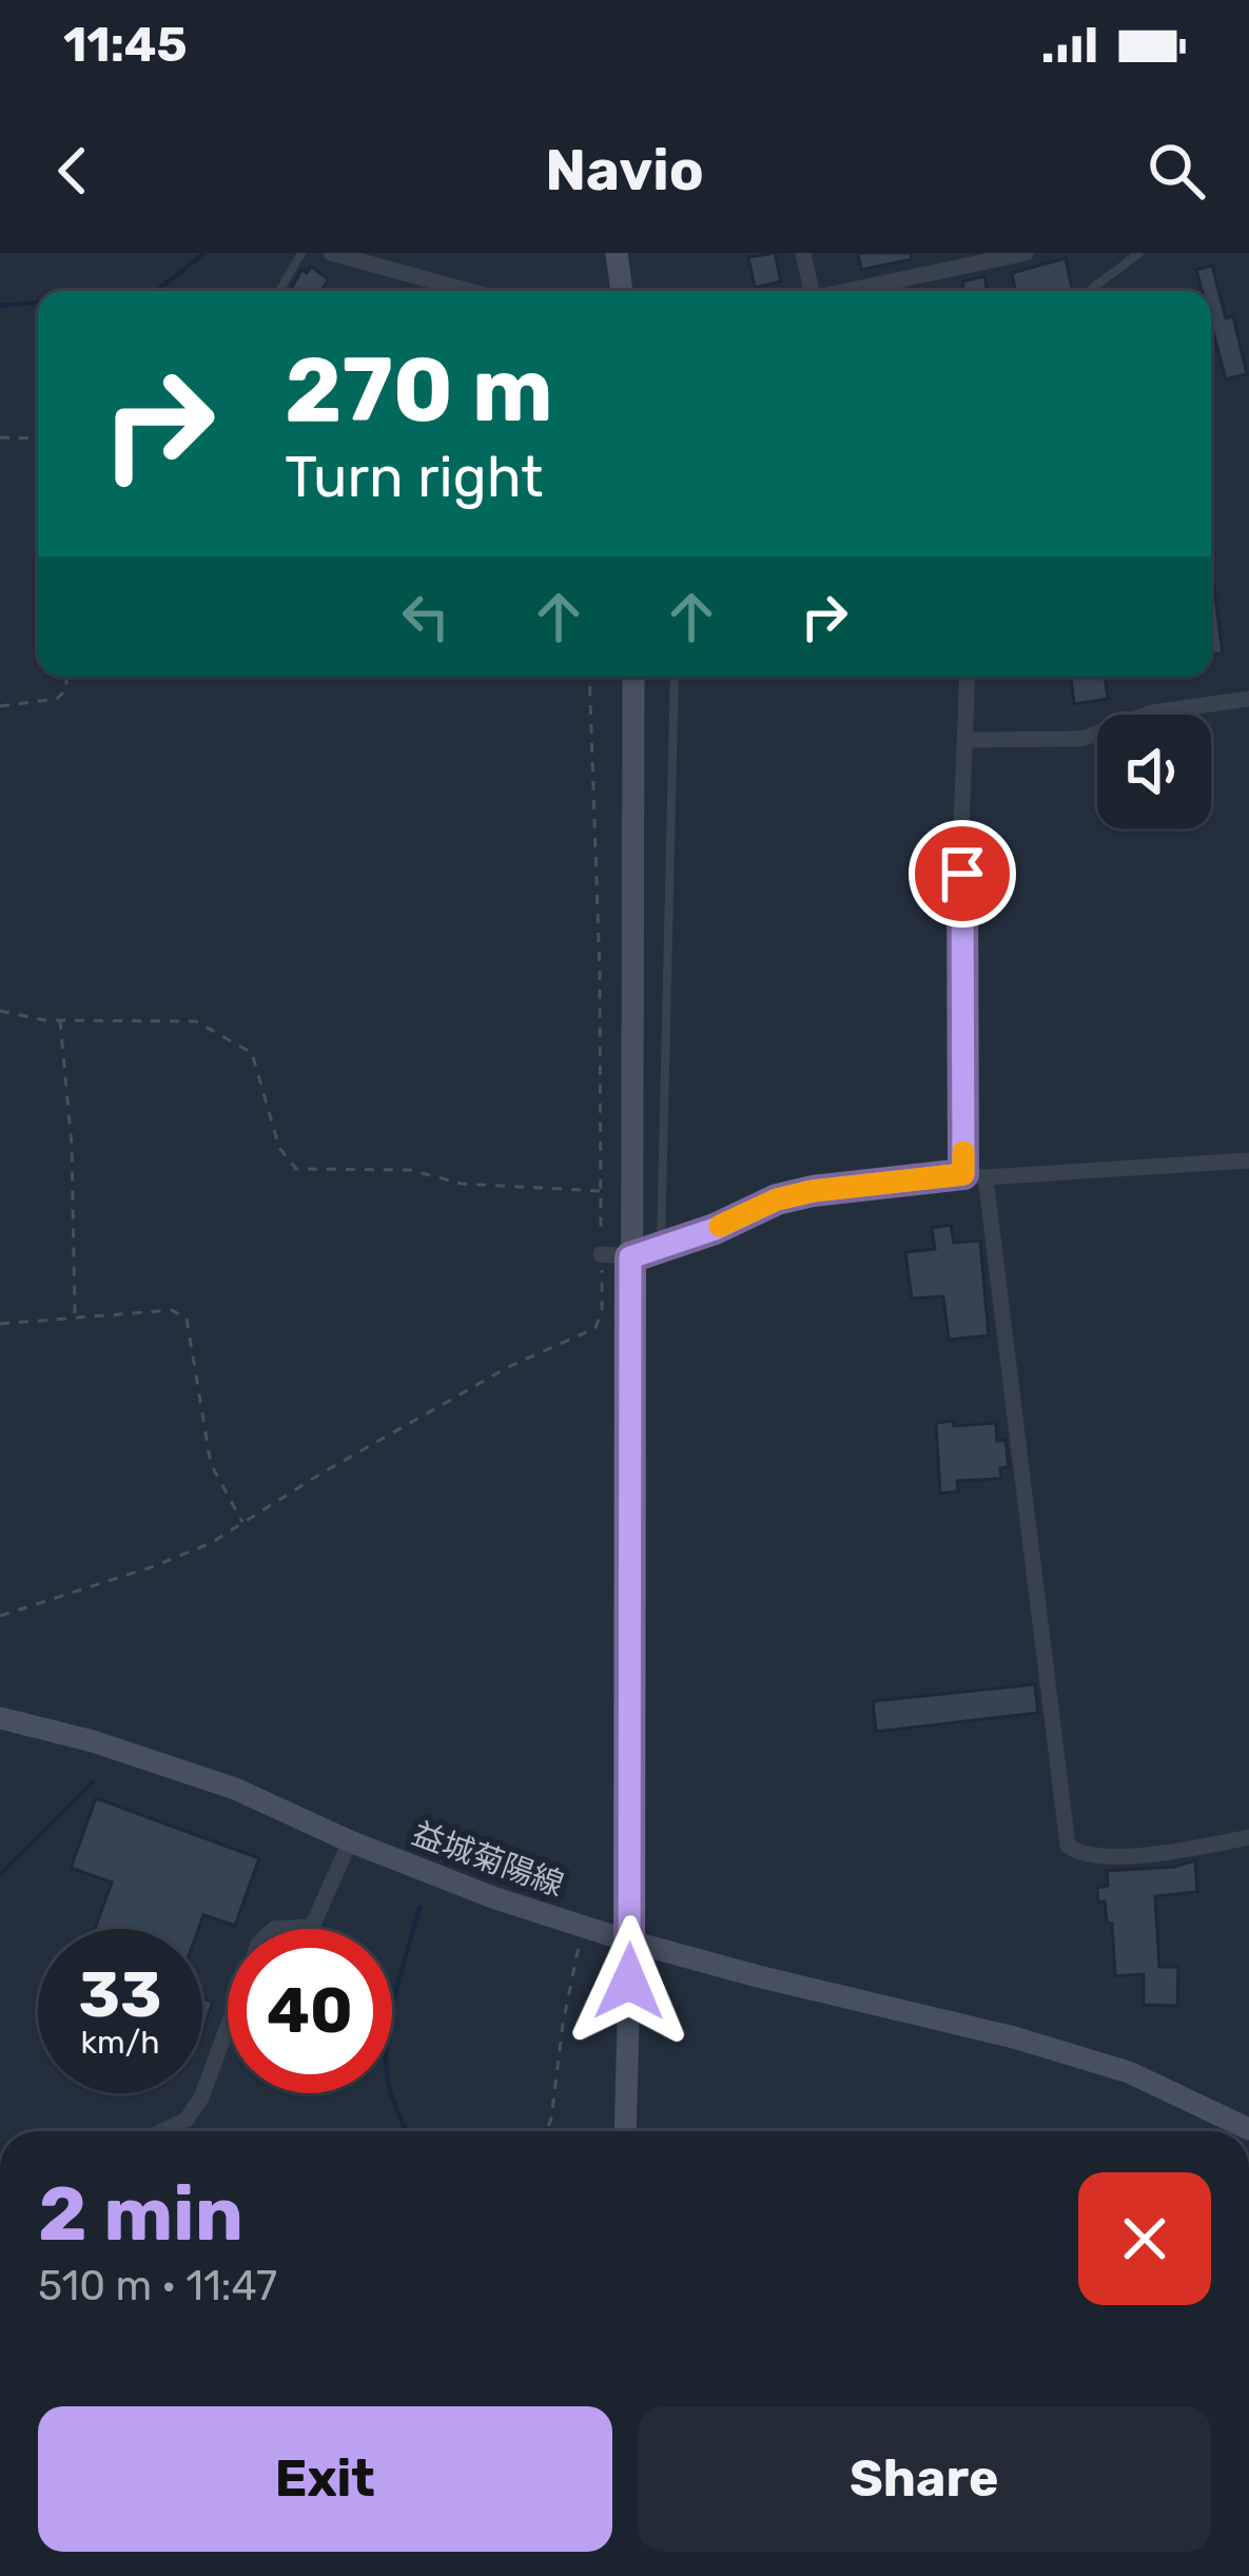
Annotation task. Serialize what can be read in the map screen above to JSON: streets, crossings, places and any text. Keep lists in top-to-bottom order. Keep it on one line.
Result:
{"streets":{"street":["益城菊陽線"]},"page":{"status":"11:45","header":"Navio","turn":["270 m","Turn right"],"speed":"33 km/h","limit":"40","heading":["2 min","510 m · 11:47"],"buttons":["Exit","Share"]}}
